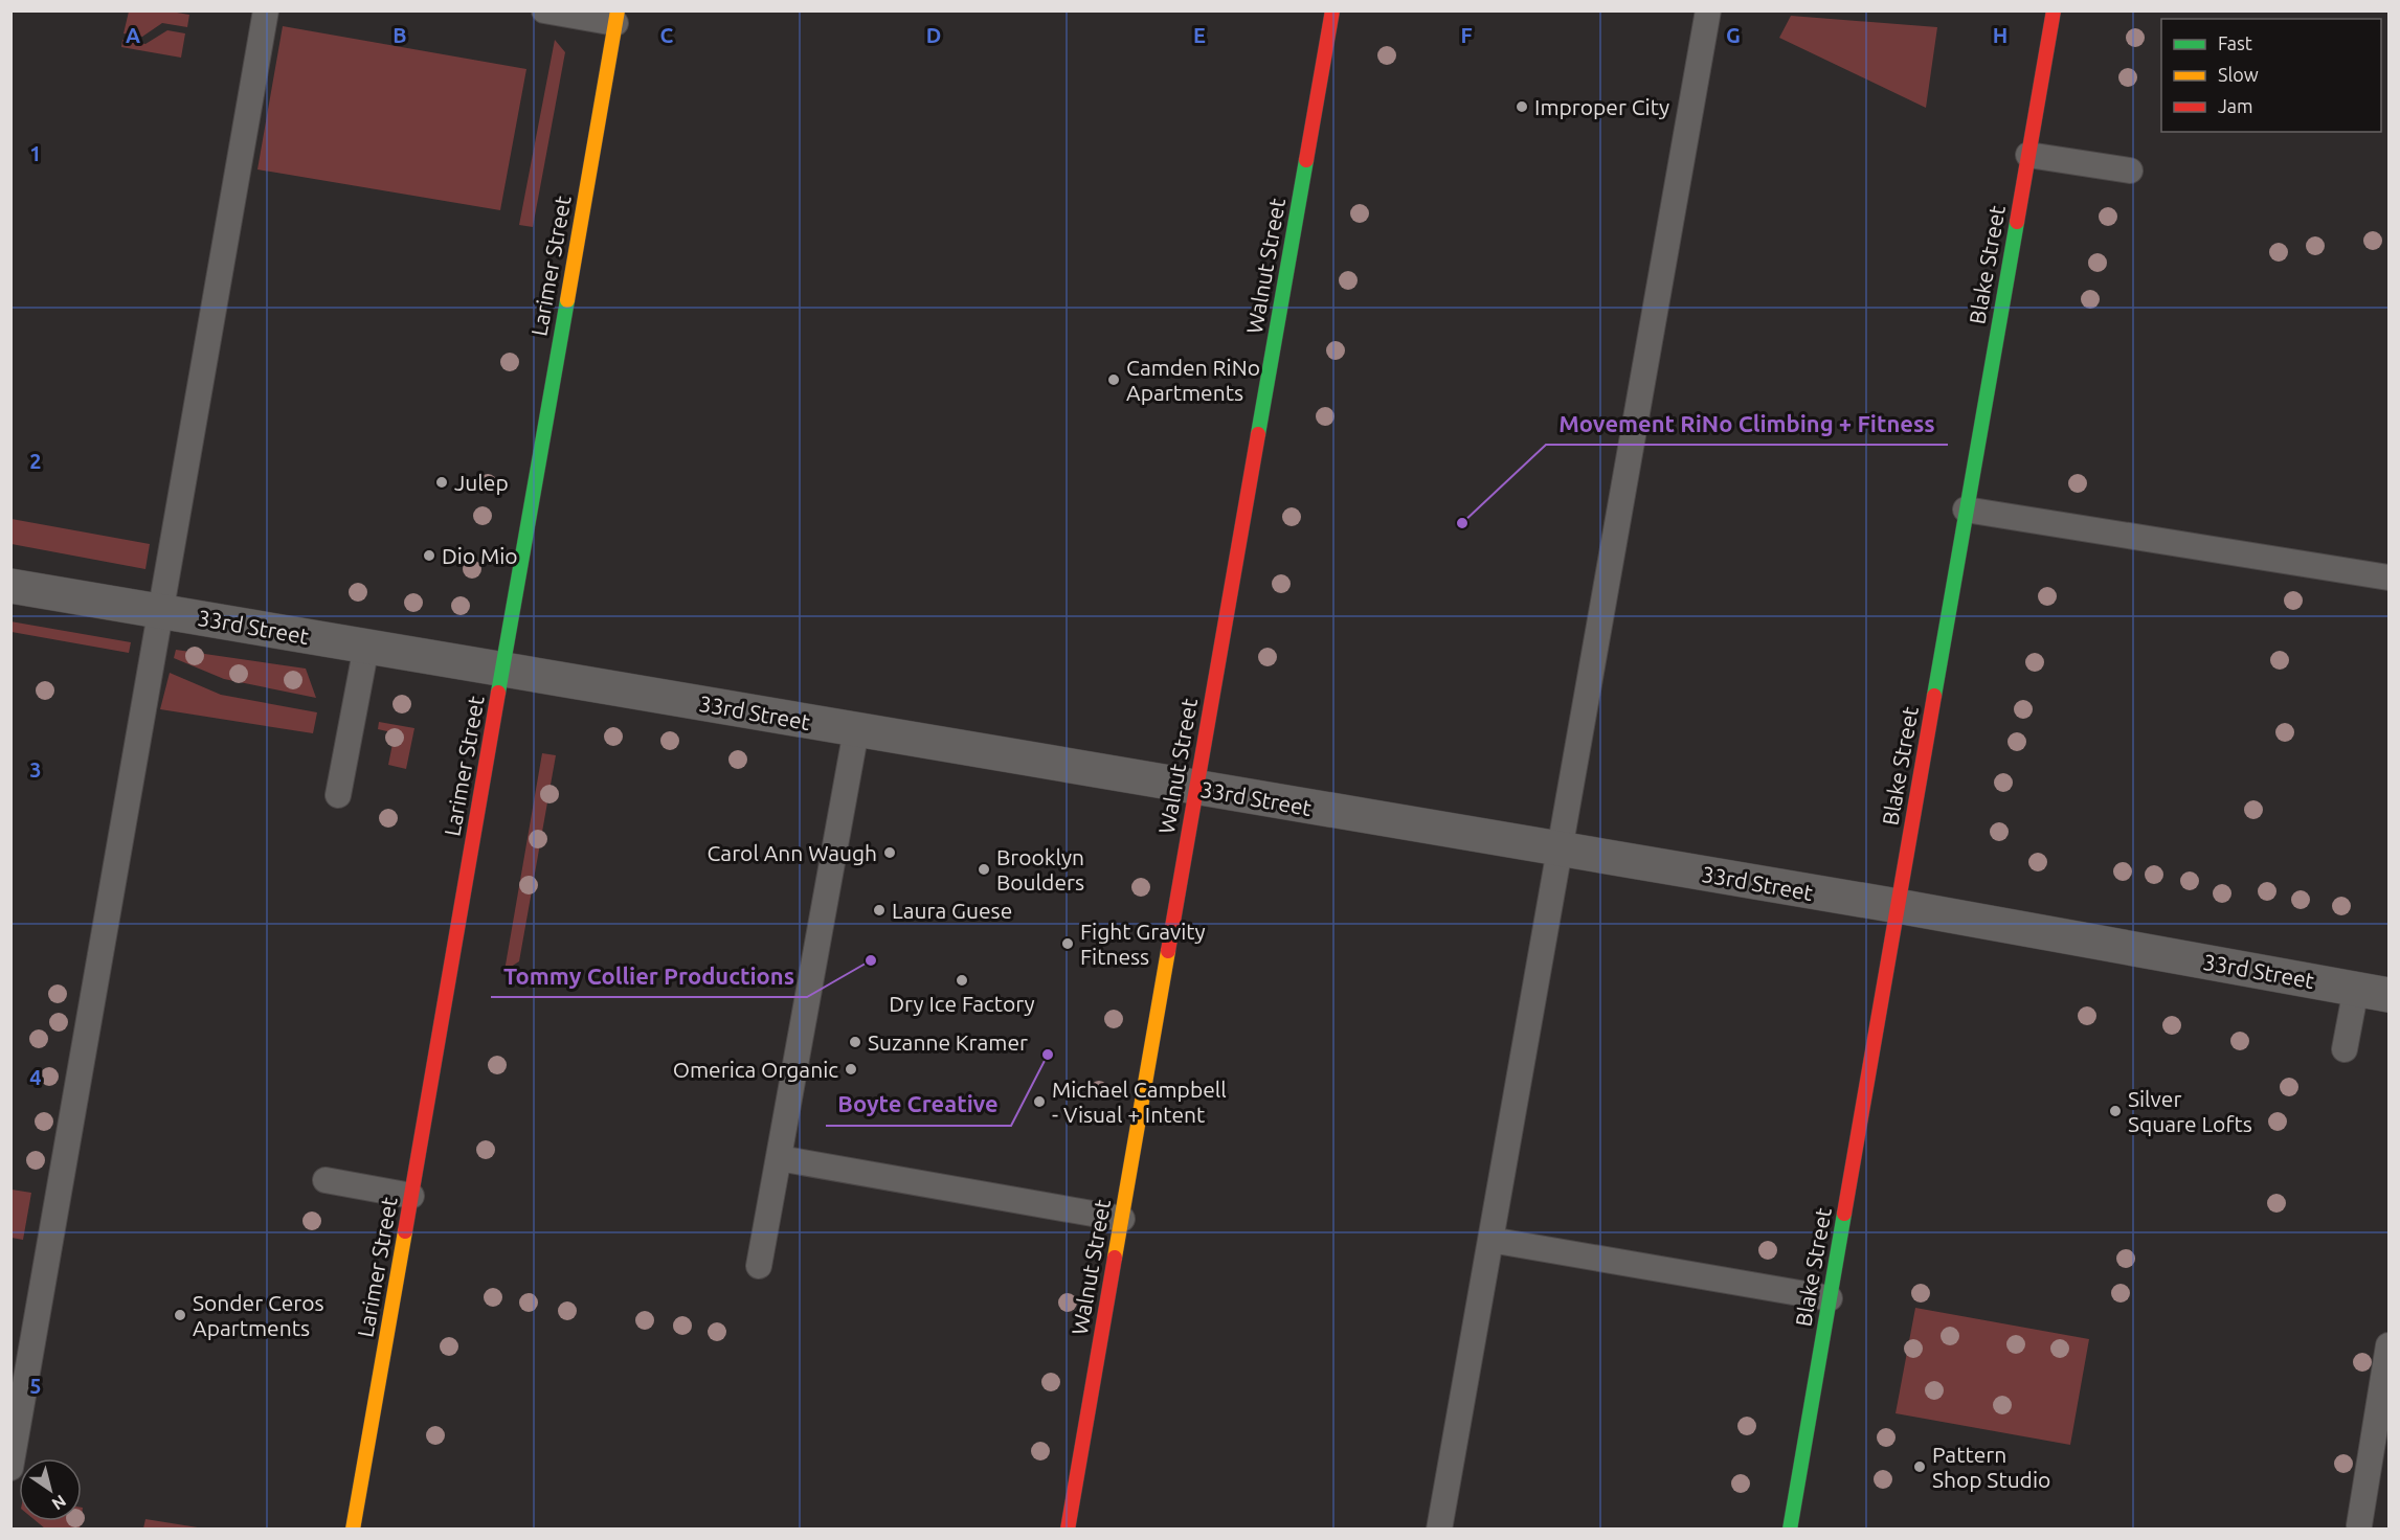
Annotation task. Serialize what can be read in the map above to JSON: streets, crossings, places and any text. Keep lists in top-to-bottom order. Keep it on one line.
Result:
{"streets":{"street":["Blake Street","Larimer Street","Walnut Street","33rd Street"]},"crossings":[["Blake Street","33rd Street"],["Larimer Street","33rd Street"],["Walnut Street","33rd Street"]],"places":["Improper City","Camden RiNo Apartments","Julep","Movement RiNo Climbing + Fitness","Dio Mio","Carol Ann Waugh","Brooklyn Boulders","Laura Guese","Fight Gravity Fitness","Tommy Collier Productions","Dry Ice Factory","Suzanne Kramer","Boyte Creative","Omerica Organic","Michael Campbell - Visual + Intent","Silver Square Lofts","Sonder Ceros Apartments","Pattern Shop Studio"],"legend":["Fast","Slow","Jam"],"north":"bottom right","grid":{"columns":["A","B","C","D","E","F","G","H"],"rows":["1","2","3","4","5"]}}
